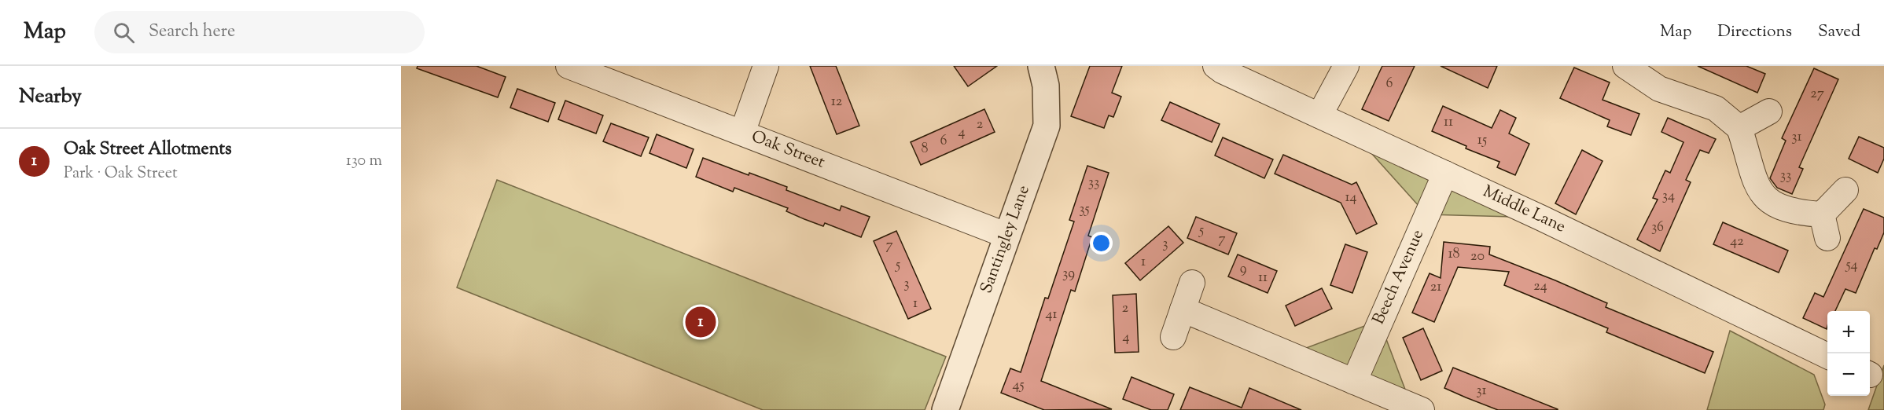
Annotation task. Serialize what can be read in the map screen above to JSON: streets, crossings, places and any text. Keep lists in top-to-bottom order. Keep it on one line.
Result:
{"streets":{"street":["Oak Street","Middle Lane","Santingley Lane","Beech Avenue"]},"crossings":[["Oak Street","Santingley Lane"],["Middle Lane","Beech Avenue"]],"house_numbers":["6","27","12","11","2","4","31","15","6","8","33","33","34","14","35","36","5","7","42","3","7","18","20","1","5","54","9","39","11","3","24","21","1","2","41","4","45","31"],"page":{"header":"Map","search":"Search here","nav":["Map","Directions","Saved"],"heading":"Nearby","list":[{"mark":"1","name":"Oak Street Allotments","note":"Park · Oak Street","value":"130 m"}],"pins":"1","map_buttons":["+","−"]}}
